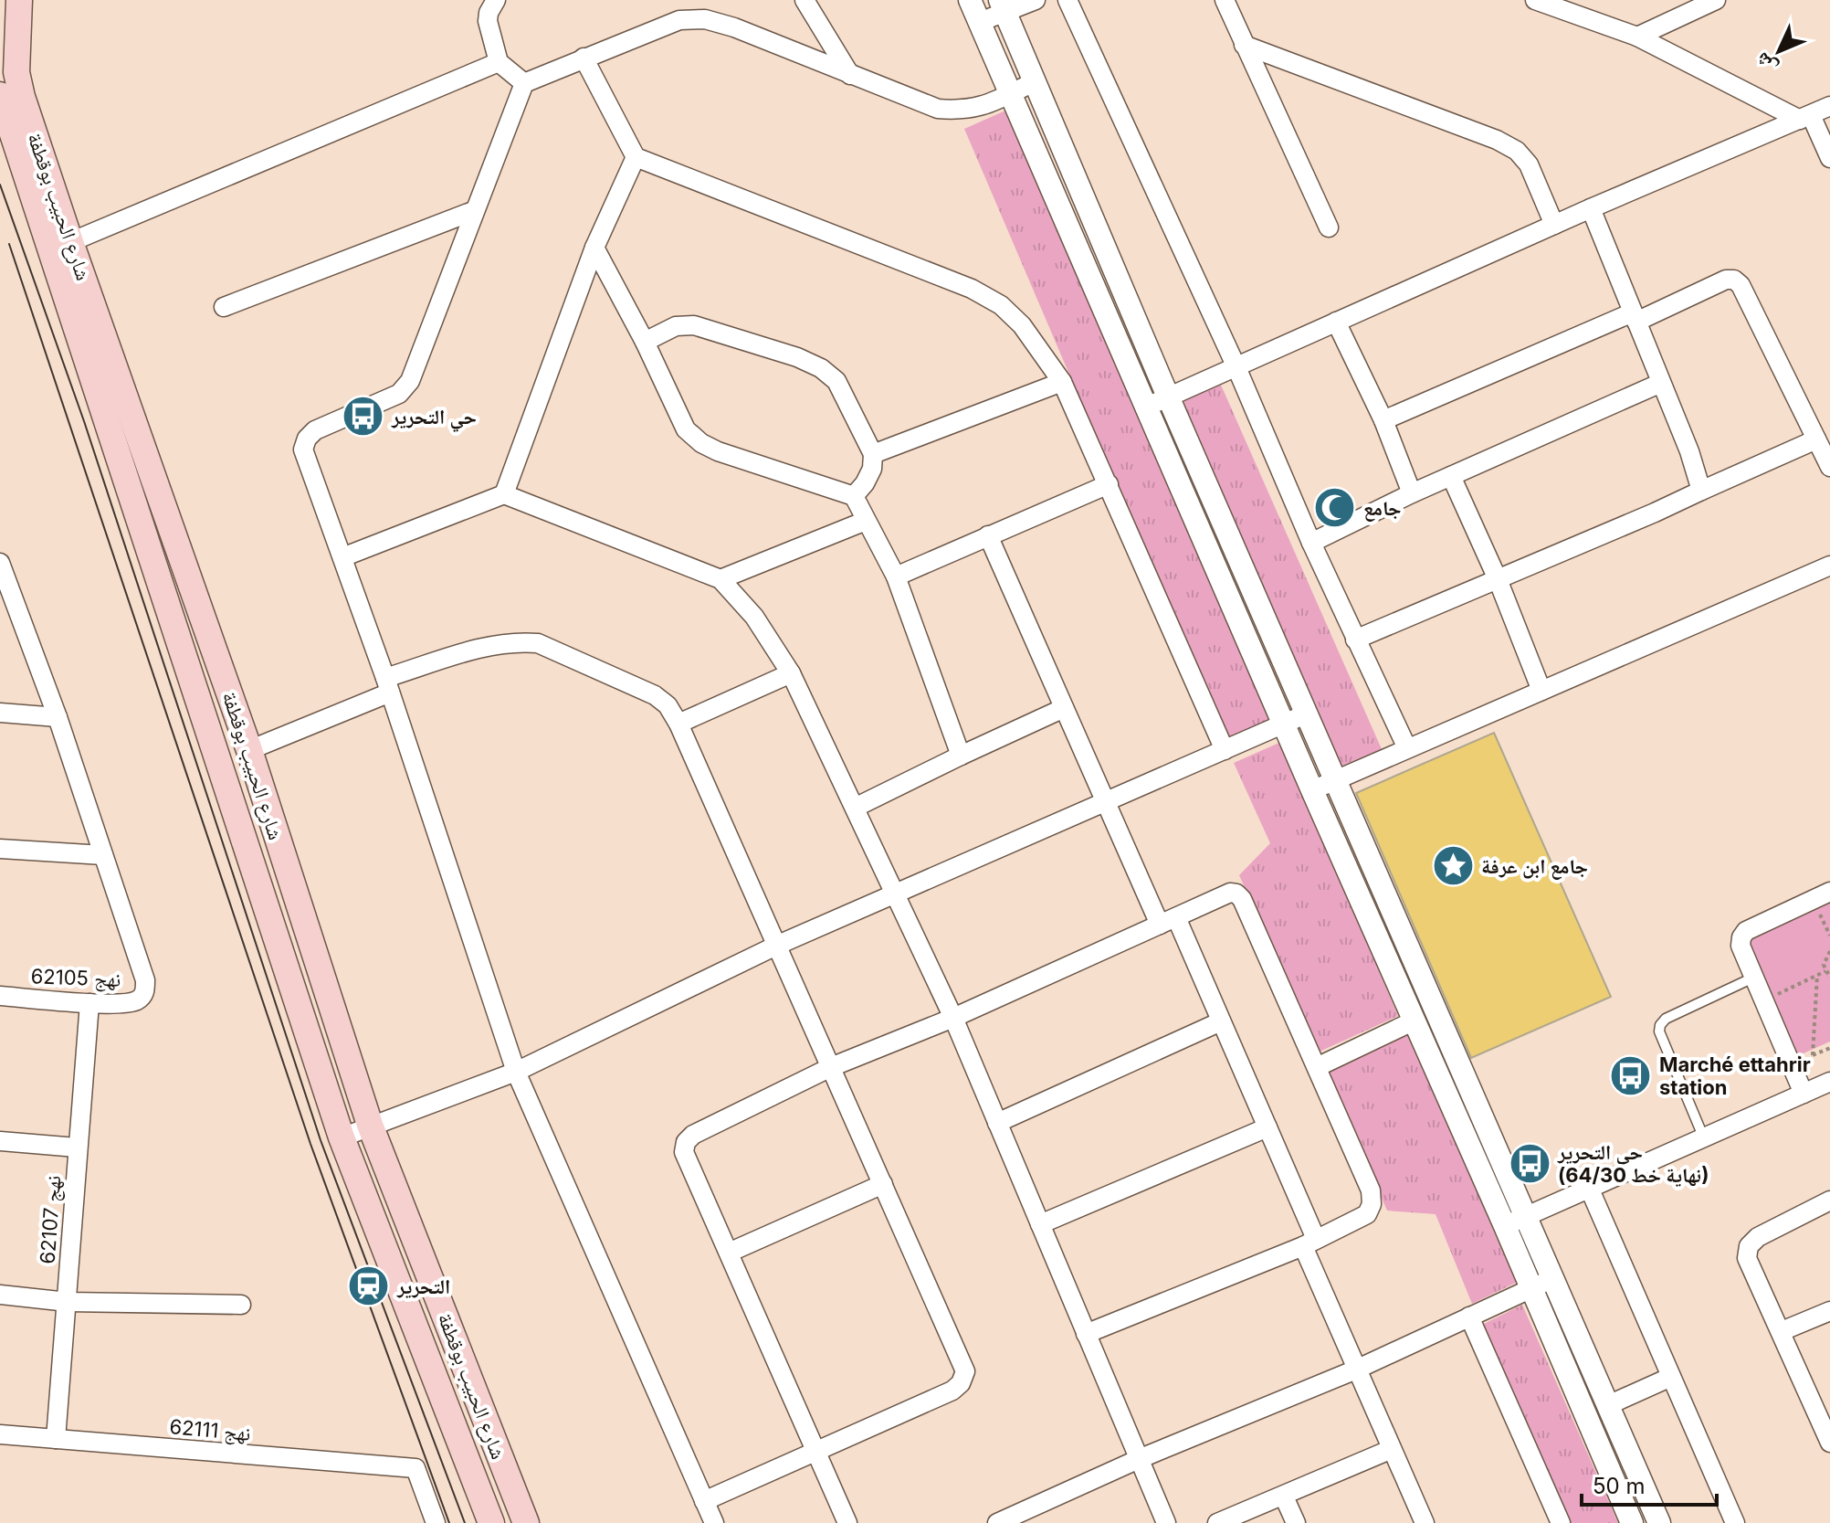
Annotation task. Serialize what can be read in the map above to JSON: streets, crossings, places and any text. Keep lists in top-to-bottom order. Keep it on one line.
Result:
{"streets":{"main road":["شارع الحبيب بوقطفة"],"street":["نهج 62105","نهج 62107","نهج 62111"]},"crossings":[["نهج 62105","نهج 62107"],["نهج 62107","نهج 62111"]],"places":{"bus stop":["حي التحرير","Marché ettahrir station","حي التحرير (نهاية خط 64/30)"],"mosque":["جامع"],"place":["جامع ابن عرفة"],"station":["التحرير"]},"scale_bar":"50 m","north":"bottom left"}
